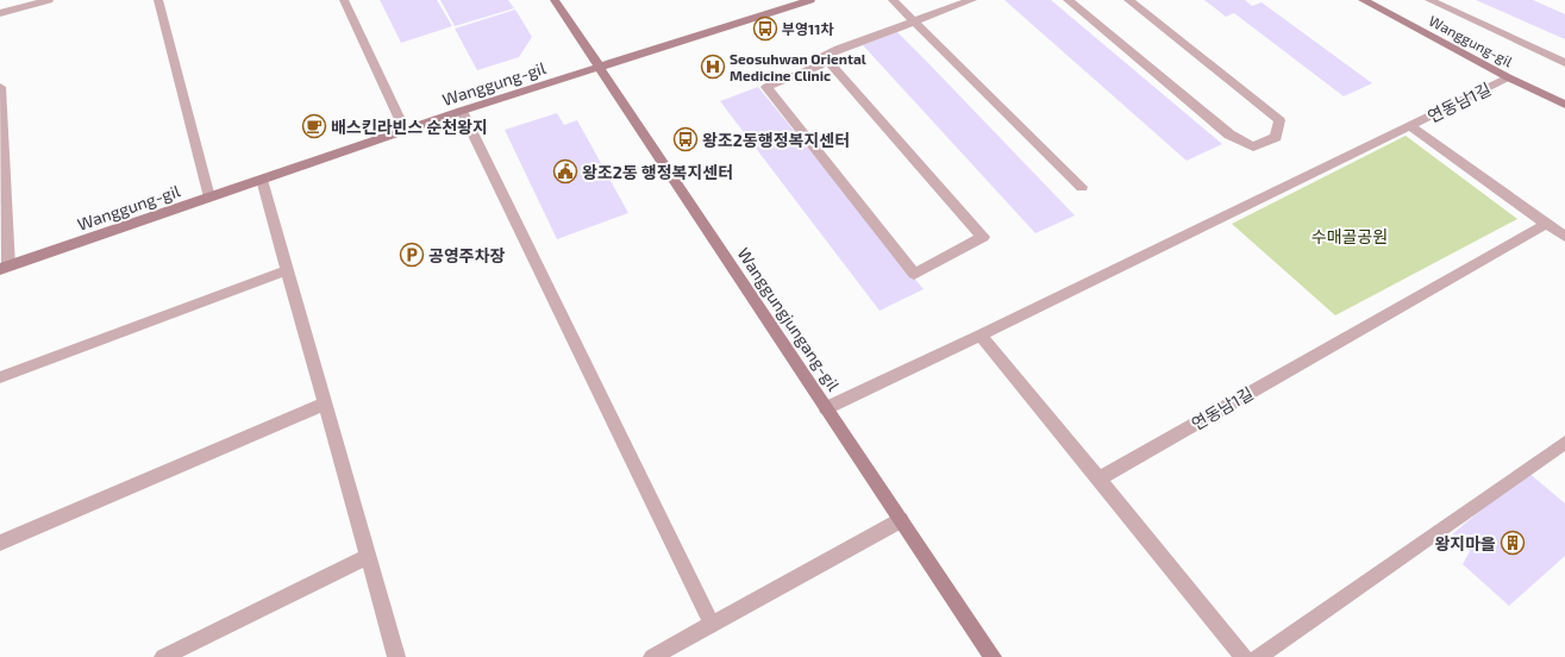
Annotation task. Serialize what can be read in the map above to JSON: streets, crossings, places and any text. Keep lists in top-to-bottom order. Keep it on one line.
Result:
{"streets":{"street":["Wanggung-gil","연동남1길","Wanggungjungang-gil"]},"crossings":[["Wanggung-gil","연동남1길"],["Wanggung-gil","Wanggungjungang-gil"],["연동남1길","Wanggungjungang-gil"]],"parks":["수매골공원"],"places":{"bus stop":["부영11차","왕조2동행정복지센터"],"hospital":["Seosuhwan Oriental Medicine Clinic"],"cafe":["배스킨라빈스 순천왕지"],"public building":["왕조2동 행정복지센터"],"parking":["공영주차장"],"building":["왕지마을"]}}
